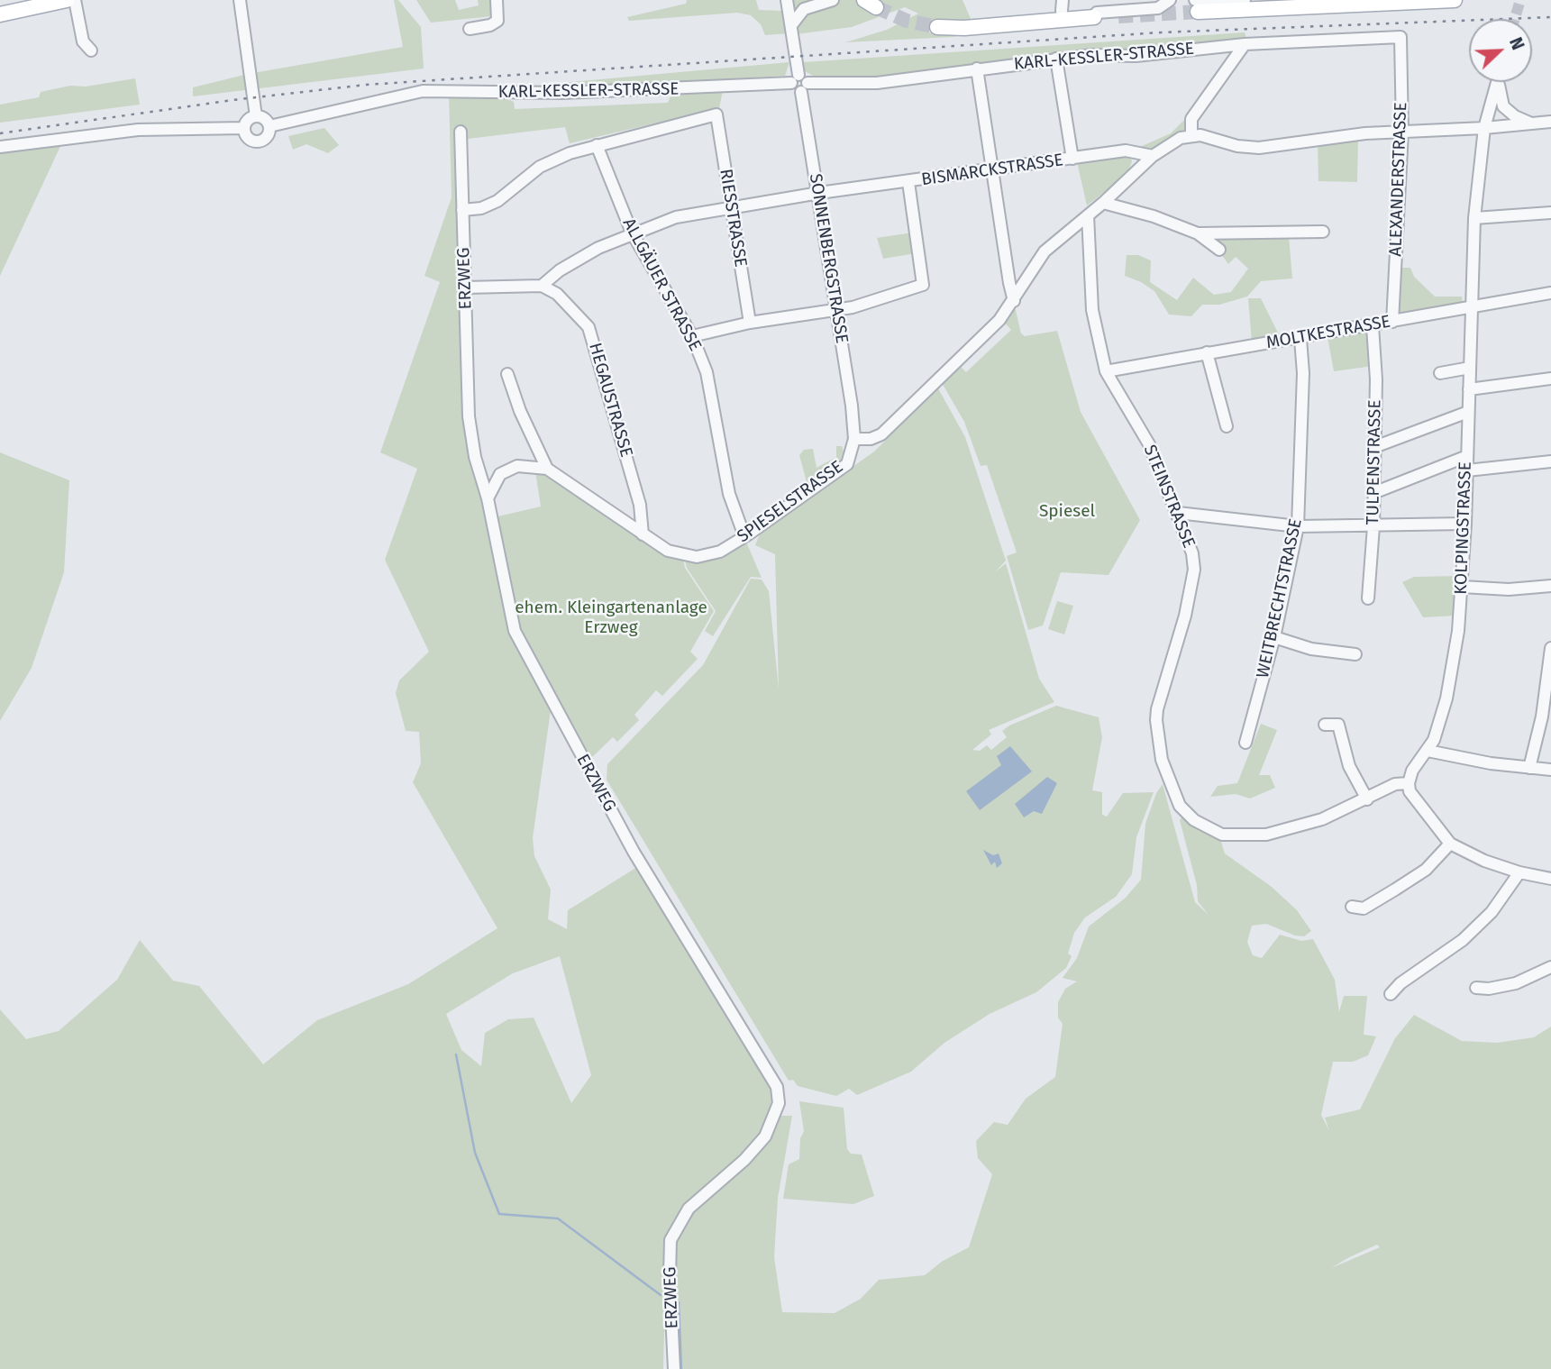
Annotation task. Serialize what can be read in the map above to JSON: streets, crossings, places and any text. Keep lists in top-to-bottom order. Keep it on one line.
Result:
{"streets":{"street":["KARL-KESSLER-STRASSE","BISMARCKSTRASSE","ALEXANDERSTRASSE","RIESSTRASSE","SONNENBERGSTRASSE","ERZWEG","ALLGÄUER STRASSE","MOLTKESTRASSE","HEGAUSTRASSE","TULPENSTRASSE","STEINSTRASSE","SPIESELSTRASSE","KOLPINGSTRASSE","WEITBRECHTSTRASSE"]},"crossings":[["KARL-KESSLER-STRASSE","ALEXANDERSTRASSE"],["KARL-KESSLER-STRASSE","RIESSTRASSE"],["KARL-KESSLER-STRASSE","SONNENBERGSTRASSE"],["KARL-KESSLER-STRASSE","ERZWEG"],["KARL-KESSLER-STRASSE","ALLGÄUER STRASSE"],["BISMARCKSTRASSE","RIESSTRASSE"],["BISMARCKSTRASSE","SONNENBERGSTRASSE"],["BISMARCKSTRASSE","ALLGÄUER STRASSE"],["BISMARCKSTRASSE","HEGAUSTRASSE"],["BISMARCKSTRASSE","SPIESELSTRASSE"],["ALEXANDERSTRASSE","MOLTKESTRASSE"],["SONNENBERGSTRASSE","SPIESELSTRASSE"],["ALLGÄUER STRASSE","SPIESELSTRASSE"],["MOLTKESTRASSE","TULPENSTRASSE"],["MOLTKESTRASSE","STEINSTRASSE"],["MOLTKESTRASSE","KOLPINGSTRASSE"],["MOLTKESTRASSE","WEITBRECHTSTRASSE"],["HEGAUSTRASSE","SPIESELSTRASSE"],["STEINSTRASSE","SPIESELSTRASSE"]],"parks":["Spiesel","ehem. Kleingartenanlage Erzweg"],"north":"top right"}
